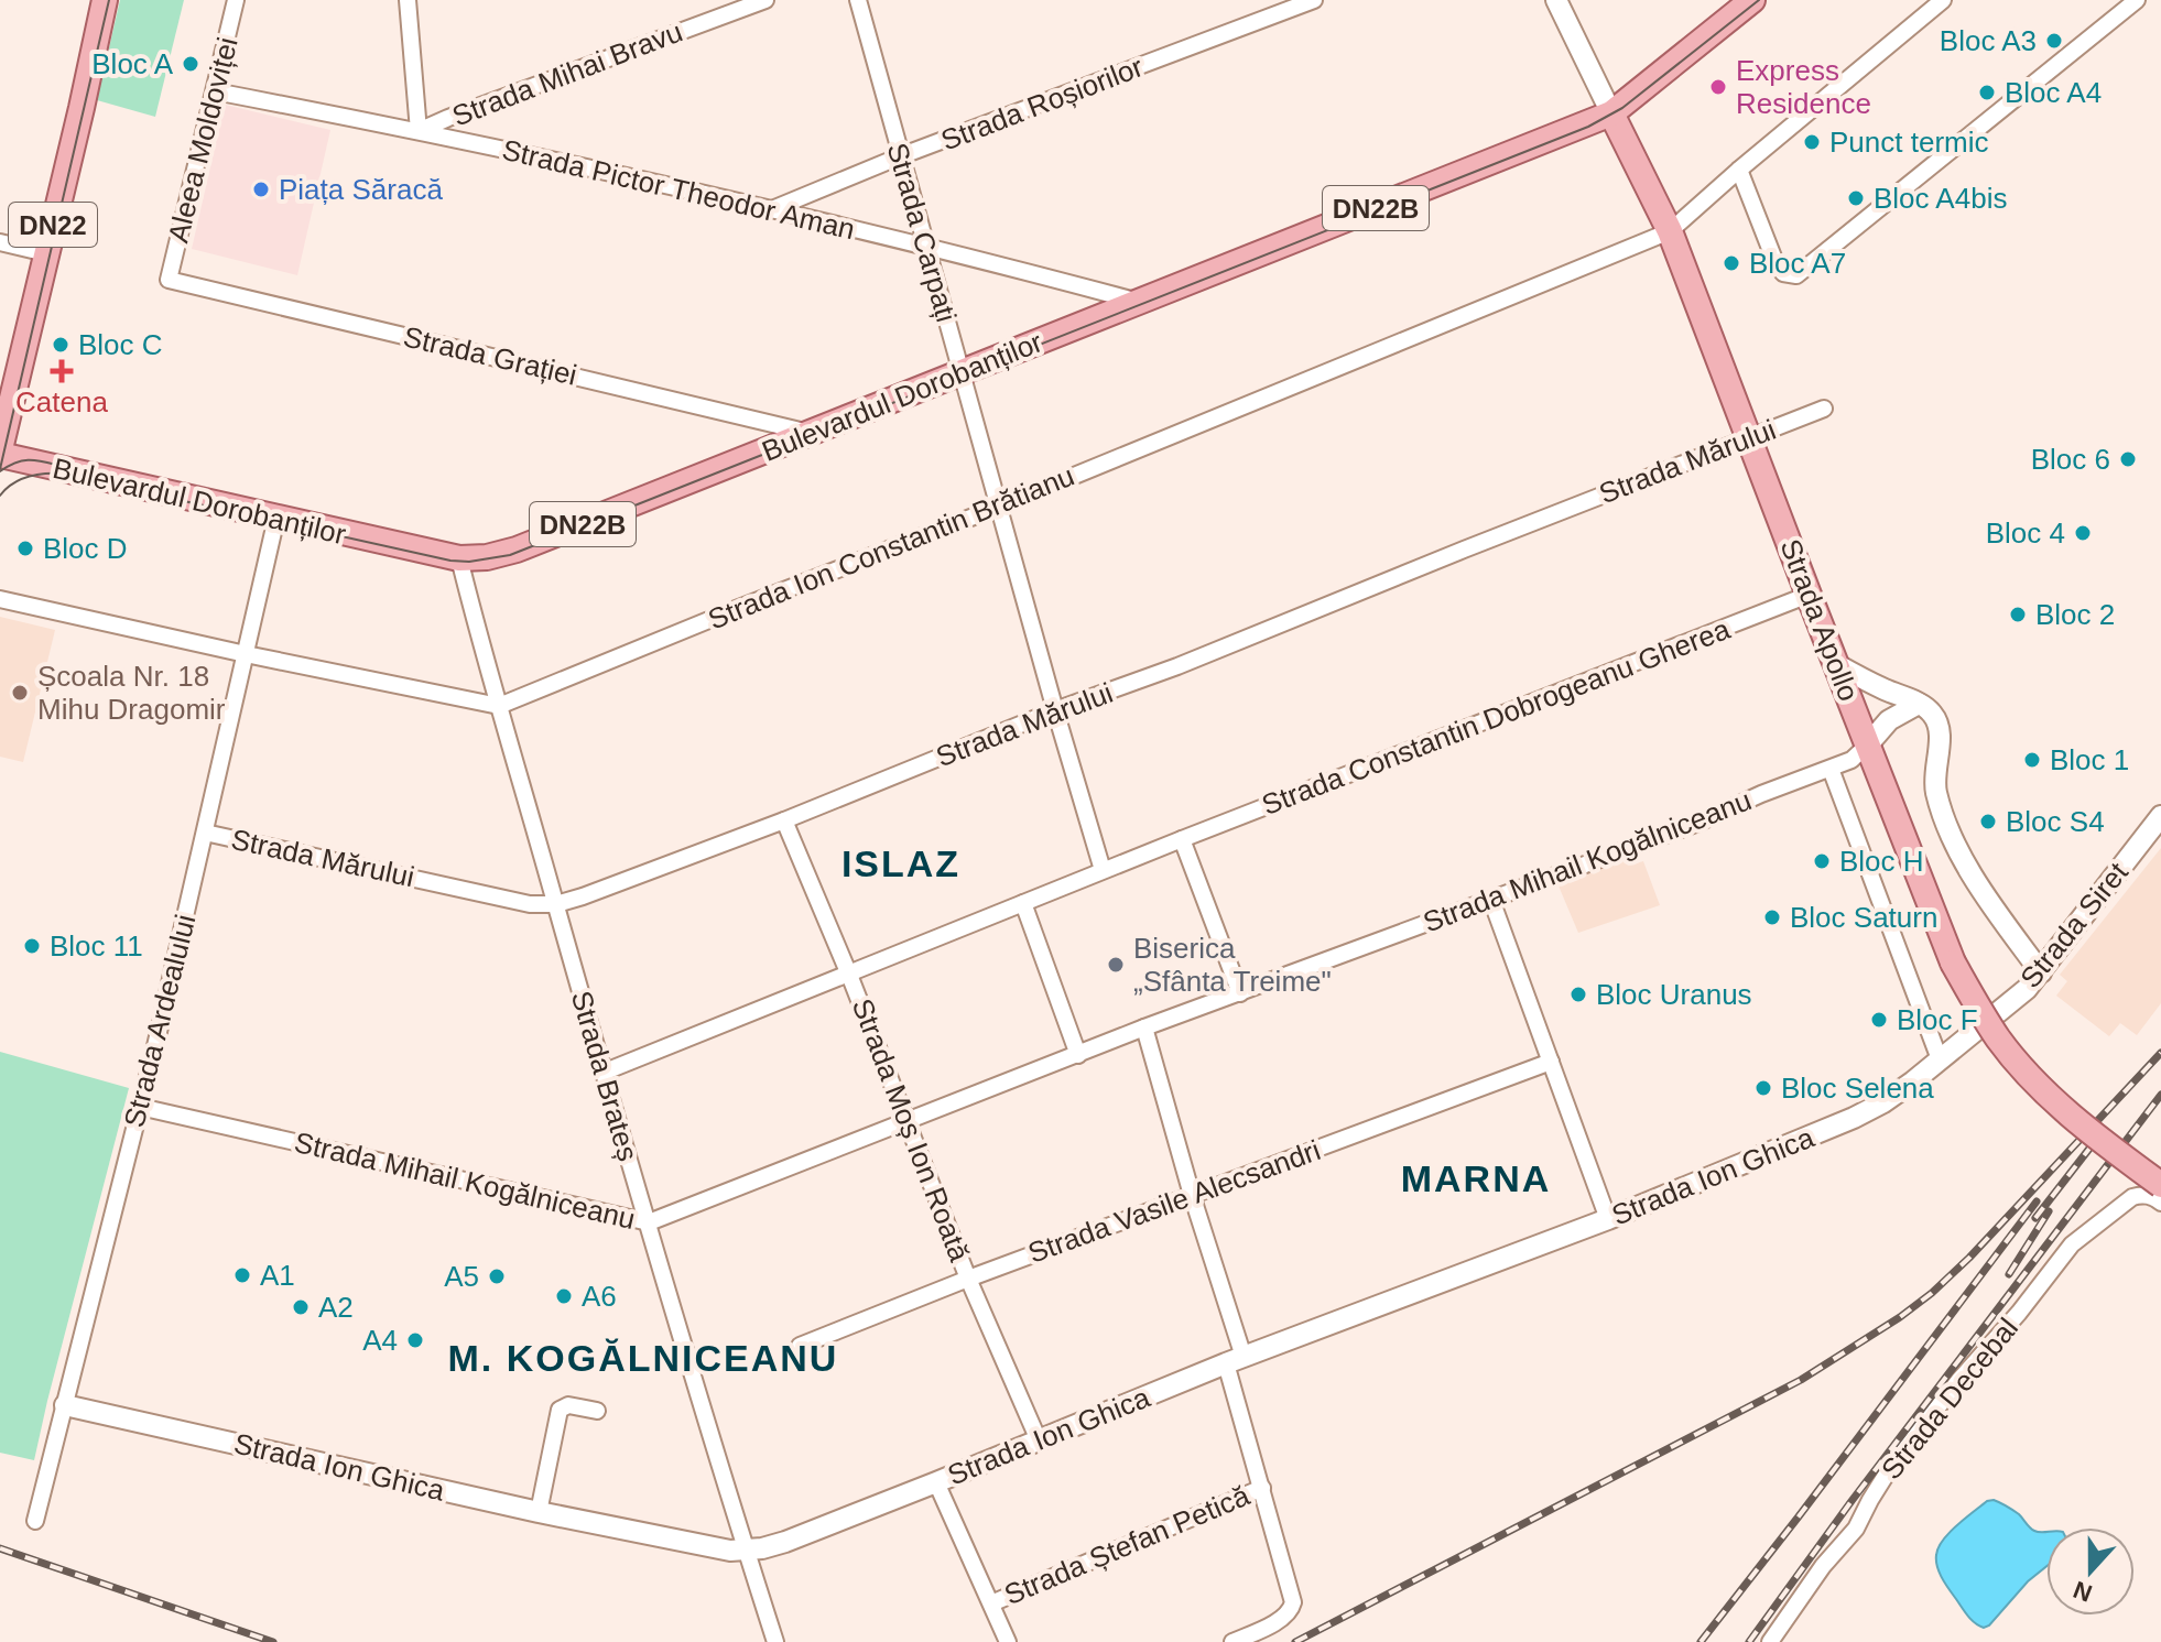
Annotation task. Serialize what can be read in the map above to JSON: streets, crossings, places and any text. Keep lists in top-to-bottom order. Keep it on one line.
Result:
{"streets":{"main road":["DN22B","DN22","Bulevardul Dorobanților","Strada Apollo"],"street":["Strada Mihai Bravu","Strada Roșiorilor","Aleea Moldoviței","Strada Pictor Theodor Aman","Strada Carpați","Strada Grației","Strada Mărului","Strada Ion Constantin Brătianu","Strada Constantin Dobrogeanu Gherea","Strada Mihail Kogălniceanu","Strada Siret","Strada Ardealului","Strada Brateș","Strada Moș Ion Roată","Strada Ion Ghica","Strada Vasile Alecsandri","Strada Decebal","Strada Ștefan Petică"]},"crossings":[["Strada Mihai Bravu","Strada Pictor Theodor Aman"],["Strada Roșiorilor","Strada Pictor Theodor Aman"],["Strada Roșiorilor","Strada Carpați"],["Aleea Moldoviței","Strada Pictor Theodor Aman"],["Aleea Moldoviței","Strada Grației"],["Strada Pictor Theodor Aman","Strada Carpați"],["Strada Pictor Theodor Aman","Bulevardul Dorobanților"],["DN22","Bulevardul Dorobanților"],["Strada Carpați","Bulevardul Dorobanților"],["Strada Carpați","Strada Mărului"],["Strada Carpați","Strada Ion Constantin Brătianu"],["Strada Carpați","Strada Constantin Dobrogeanu Gherea"],["Strada Grației","Bulevardul Dorobanților"],["Bulevardul Dorobanților","Strada Apollo"],["Bulevardul Dorobanților","Strada Ardealului"],["Bulevardul Dorobanților","Strada Brateș"],["Strada Mărului","Strada Apollo"],["Strada Mărului","Strada Ardealului"],["Strada Mărului","Strada Brateș"],["Strada Mărului","Strada Moș Ion Roată"],["Strada Ion Constantin Brătianu","Strada Apollo"],["Strada Ion Constantin Brătianu","Strada Brateș"],["Strada Apollo","Strada Constantin Dobrogeanu Gherea"],["Strada Apollo","Strada Mihail Kogălniceanu"],["Strada Mihail Kogălniceanu","Strada Ardealului"],["Strada Mihail Kogălniceanu","Strada Brateș"],["Strada Mihail Kogălniceanu","Strada Moș Ion Roată"],["Strada Siret","Strada Ion Ghica"],["Strada Ardealului","Strada Ion Ghica"],["Strada Brateș","Strada Ion Ghica"],["Strada Moș Ion Roată","Strada Ion Ghica"],["Strada Moș Ion Roată","Strada Vasile Alecsandri"]],"districts":["ISLAZ","MARNA","M. KOGĂLNICEANU"],"places":{"other":["Bloc A3","Bloc A","Express Residence","Bloc A4","Punct termic","Piața Săracă","Bloc A4bis","Bloc A7","Bloc C","Bloc 6","Bloc 4","Bloc D","Bloc 2","Școala Nr. 18 Mihu Dragomir","Bloc 1","Bloc S4","Bloc H","Bloc Saturn","Bloc 11","Biserica „Sfânta Treime\"","Bloc Uranus","Bloc F","Bloc Selena","A1","A5","A6","A2","A4"],"health":["Catena"]},"north":"bottom"}
